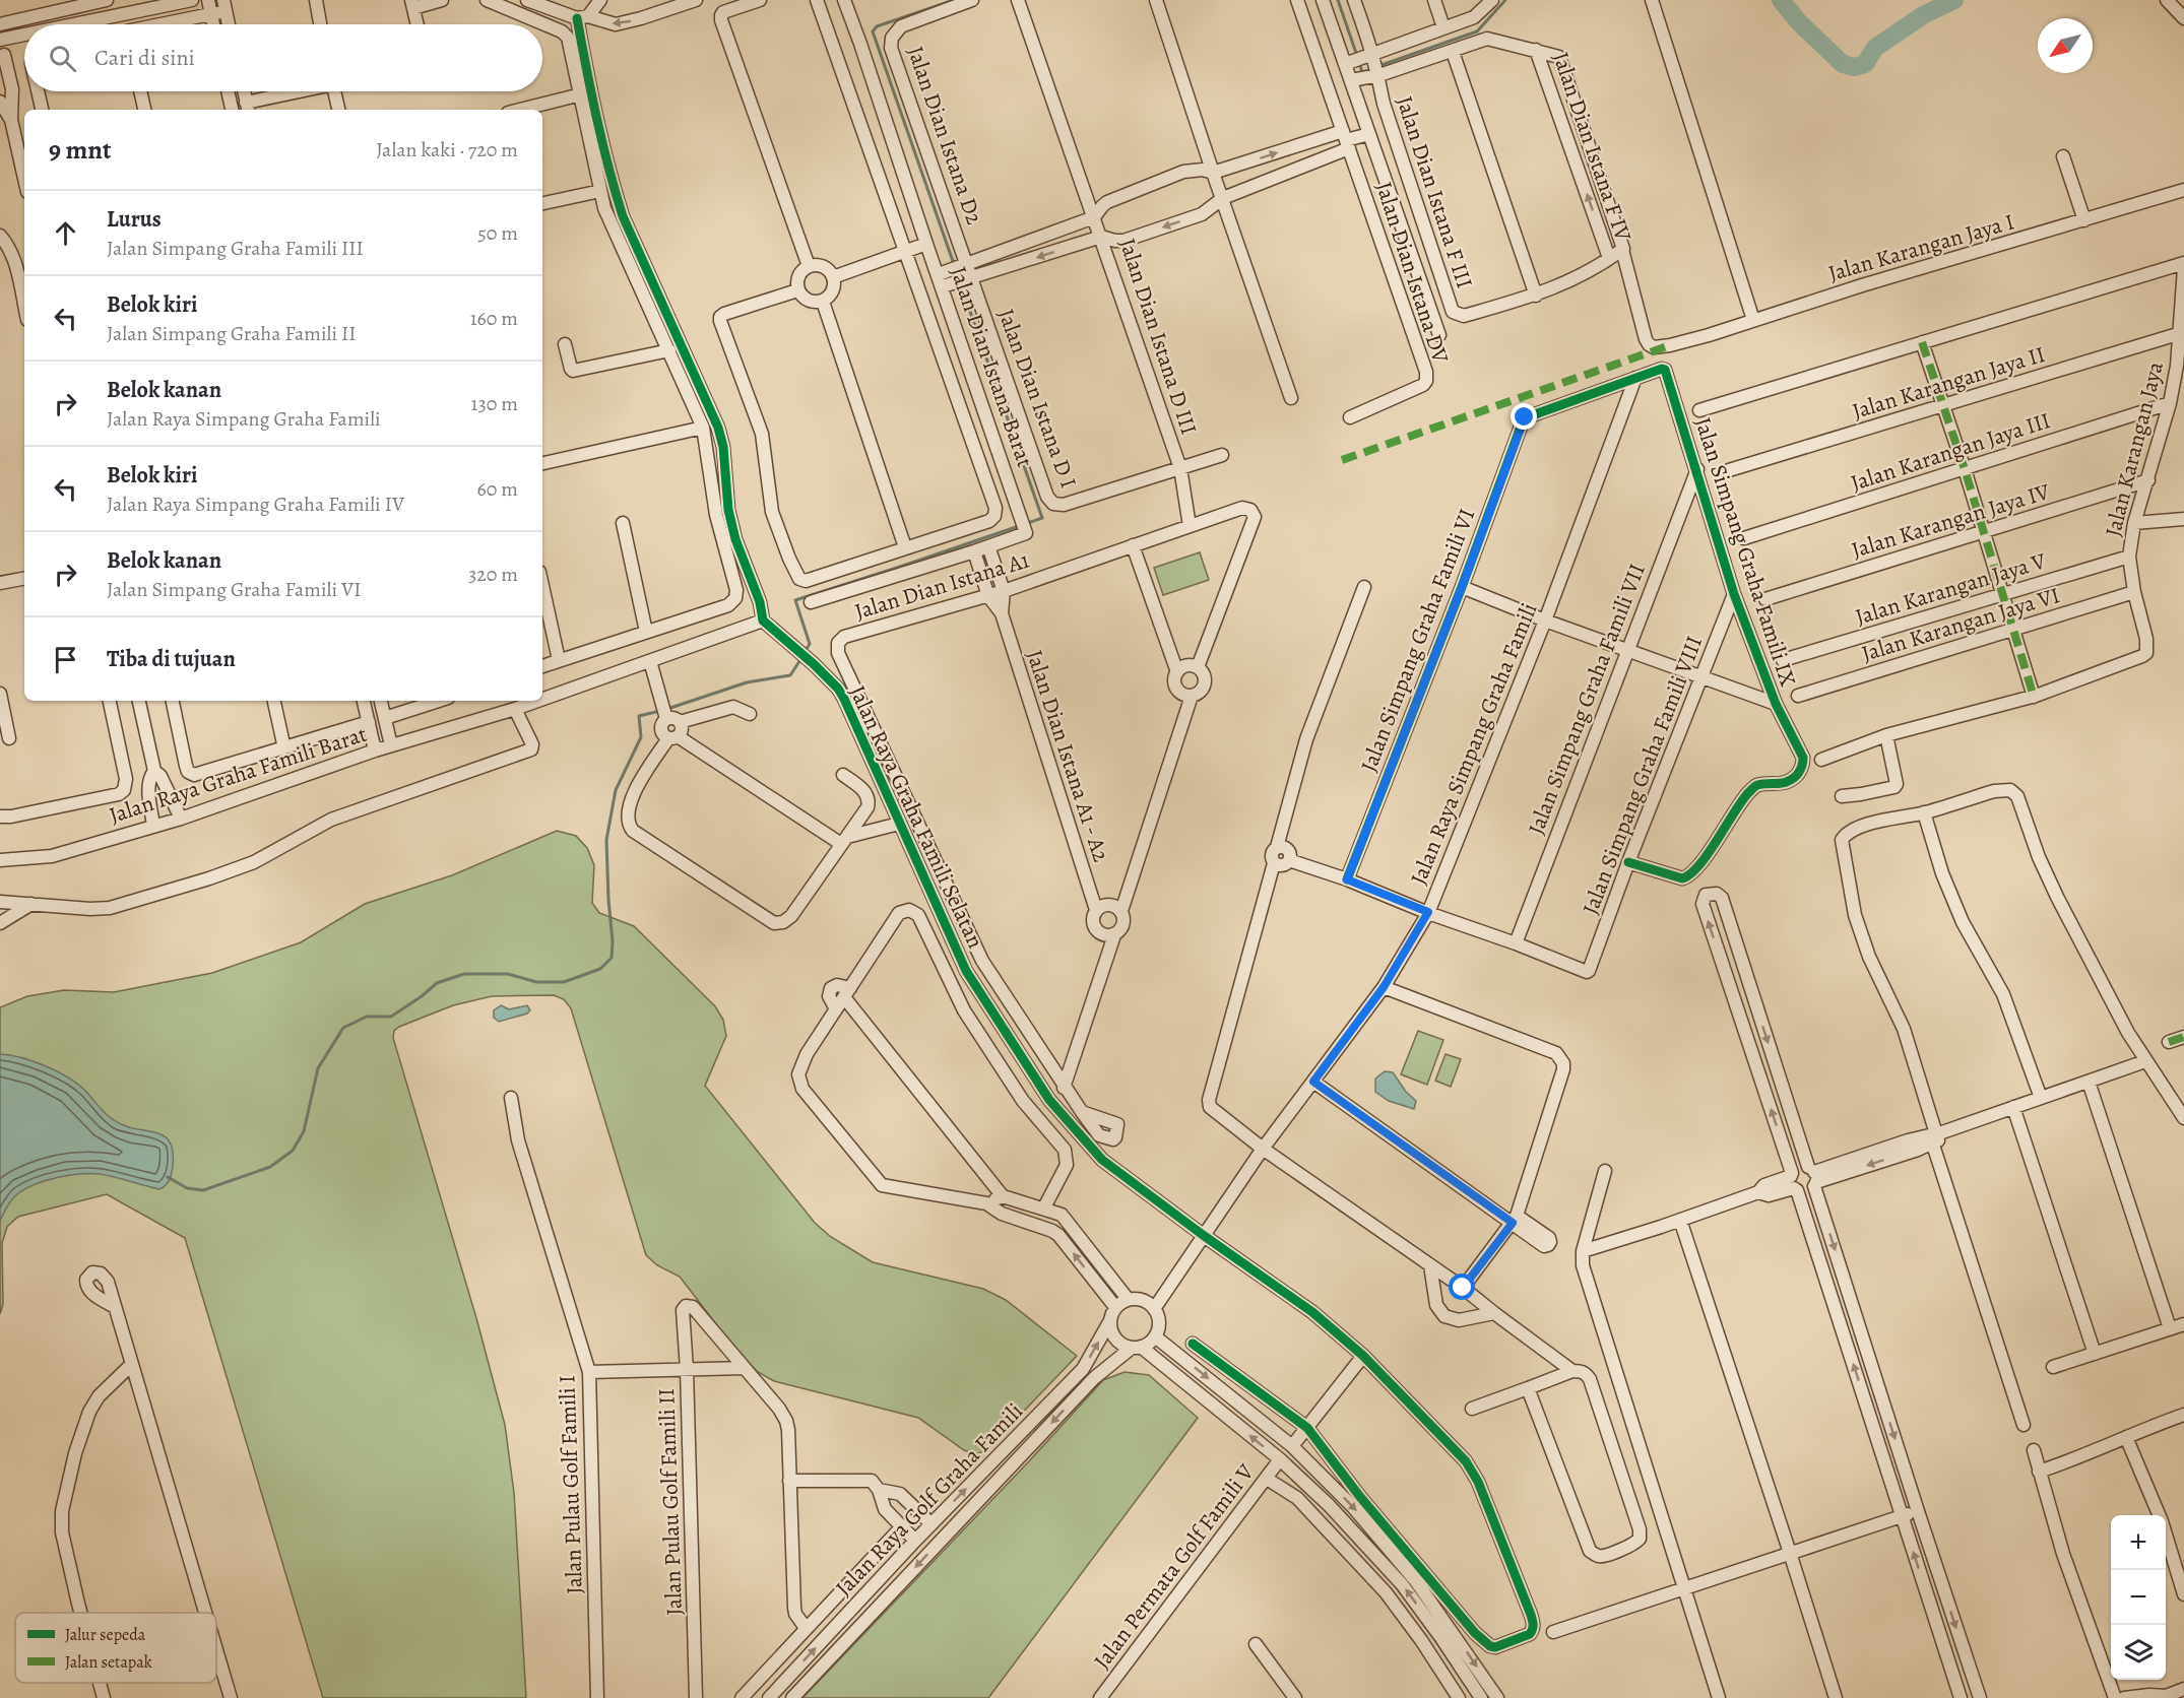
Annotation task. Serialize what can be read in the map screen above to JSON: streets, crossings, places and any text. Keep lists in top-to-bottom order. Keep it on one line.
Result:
{"streets":{"street":["Jalan Dian Istana D2","Jalan Dian Istana F IV","Jalan Dian Istana F III","Jalan Karangan Jaya I","Jalan Dian Istana DV","Jalan Dian Istana D III","Jalan Dian Istana Barat","Jalan Karangan Jaya II","Jalan Dian Istana D I","Jalan Karangan Jaya","Jalan Karangan Jaya III","Jalan Karangan Jaya IV","Jalan Simpang Graha Famili IX","Jalan Dian Istana A1","Jalan Karangan Jaya V","Jalan Karangan Jaya VI","Jalan Simpang Graha Famili VI","Jalan Simpang Graha Famili VII","Jalan Raya Simpang Graha Famili","Jalan Dian Istana A1 - A2","Jalan Raya Graha Famili Barat","Jalan Simpang Graha Famili VIII","Jalan Raya Graha Famili Selatan","Jalan Pulau Golf Famili I","Jalan Raya Golf Graha Famili","Jalan Pulau Golf Famili II","Jalan Permata Golf Famili V"]},"crossings":[["Jalan Dian Istana D2","Jalan Dian Istana Barat"],["Jalan Dian Istana D2","Jalan Dian Istana D I"],["Jalan Dian Istana F IV","Jalan Dian Istana F III"],["Jalan Dian Istana F IV","Jalan Karangan Jaya I"],["Jalan Dian Istana F III","Jalan Karangan Jaya I"],["Jalan Dian Istana DV","Jalan Dian Istana D III"],["Jalan Dian Istana D III","Jalan Dian Istana D I"],["Jalan Dian Istana D III","Jalan Dian Istana A1"],["Jalan Dian Istana Barat","Jalan Dian Istana A1 - A2"],["Jalan Karangan Jaya II","Jalan Karangan Jaya"],["Jalan Karangan Jaya","Jalan Karangan Jaya III"],["Jalan Karangan Jaya","Jalan Karangan Jaya IV"],["Jalan Karangan Jaya","Jalan Karangan Jaya V"],["Jalan Karangan Jaya","Jalan Karangan Jaya VI"],["Jalan Simpang Graha Famili IX","Jalan Simpang Graha Famili VI"],["Jalan Simpang Graha Famili IX","Jalan Simpang Graha Famili VII"],["Jalan Simpang Graha Famili IX","Jalan Raya Simpang Graha Famili"],["Jalan Simpang Graha Famili IX","Jalan Simpang Graha Famili VIII"],["Jalan Dian Istana A1","Jalan Dian Istana A1 - A2"],["Jalan Simpang Graha Famili VII","Jalan Simpang Graha Famili VIII"],["Jalan Raya Simpang Graha Famili","Jalan Raya Graha Famili Selatan"],["Jalan Raya Simpang Graha Famili","Jalan Raya Golf Graha Famili"],["Jalan Raya Graha Famili Barat","Jalan Raya Graha Famili Selatan"]],"legend":["Jalur sepeda","Jalan setapak"],"north":"bottom left","page":{"search":"Cari di sini","heading":["9 mnt","Jalan kaki · 720 m"],"list":[["Lurus","Jalan Simpang Graha Famili III","50 m"],["Belok kiri","Jalan Simpang Graha Famili II","160 m"],["Belok kanan","Jalan Raya Simpang Graha Famili","130 m"],["Belok kiri","Jalan Raya Simpang Graha Famili IV","60 m"],["Belok kanan","Jalan Simpang Graha Famili VI","320 m"],"Tiba di tujuan"],"map_buttons":["+","−"]}}
